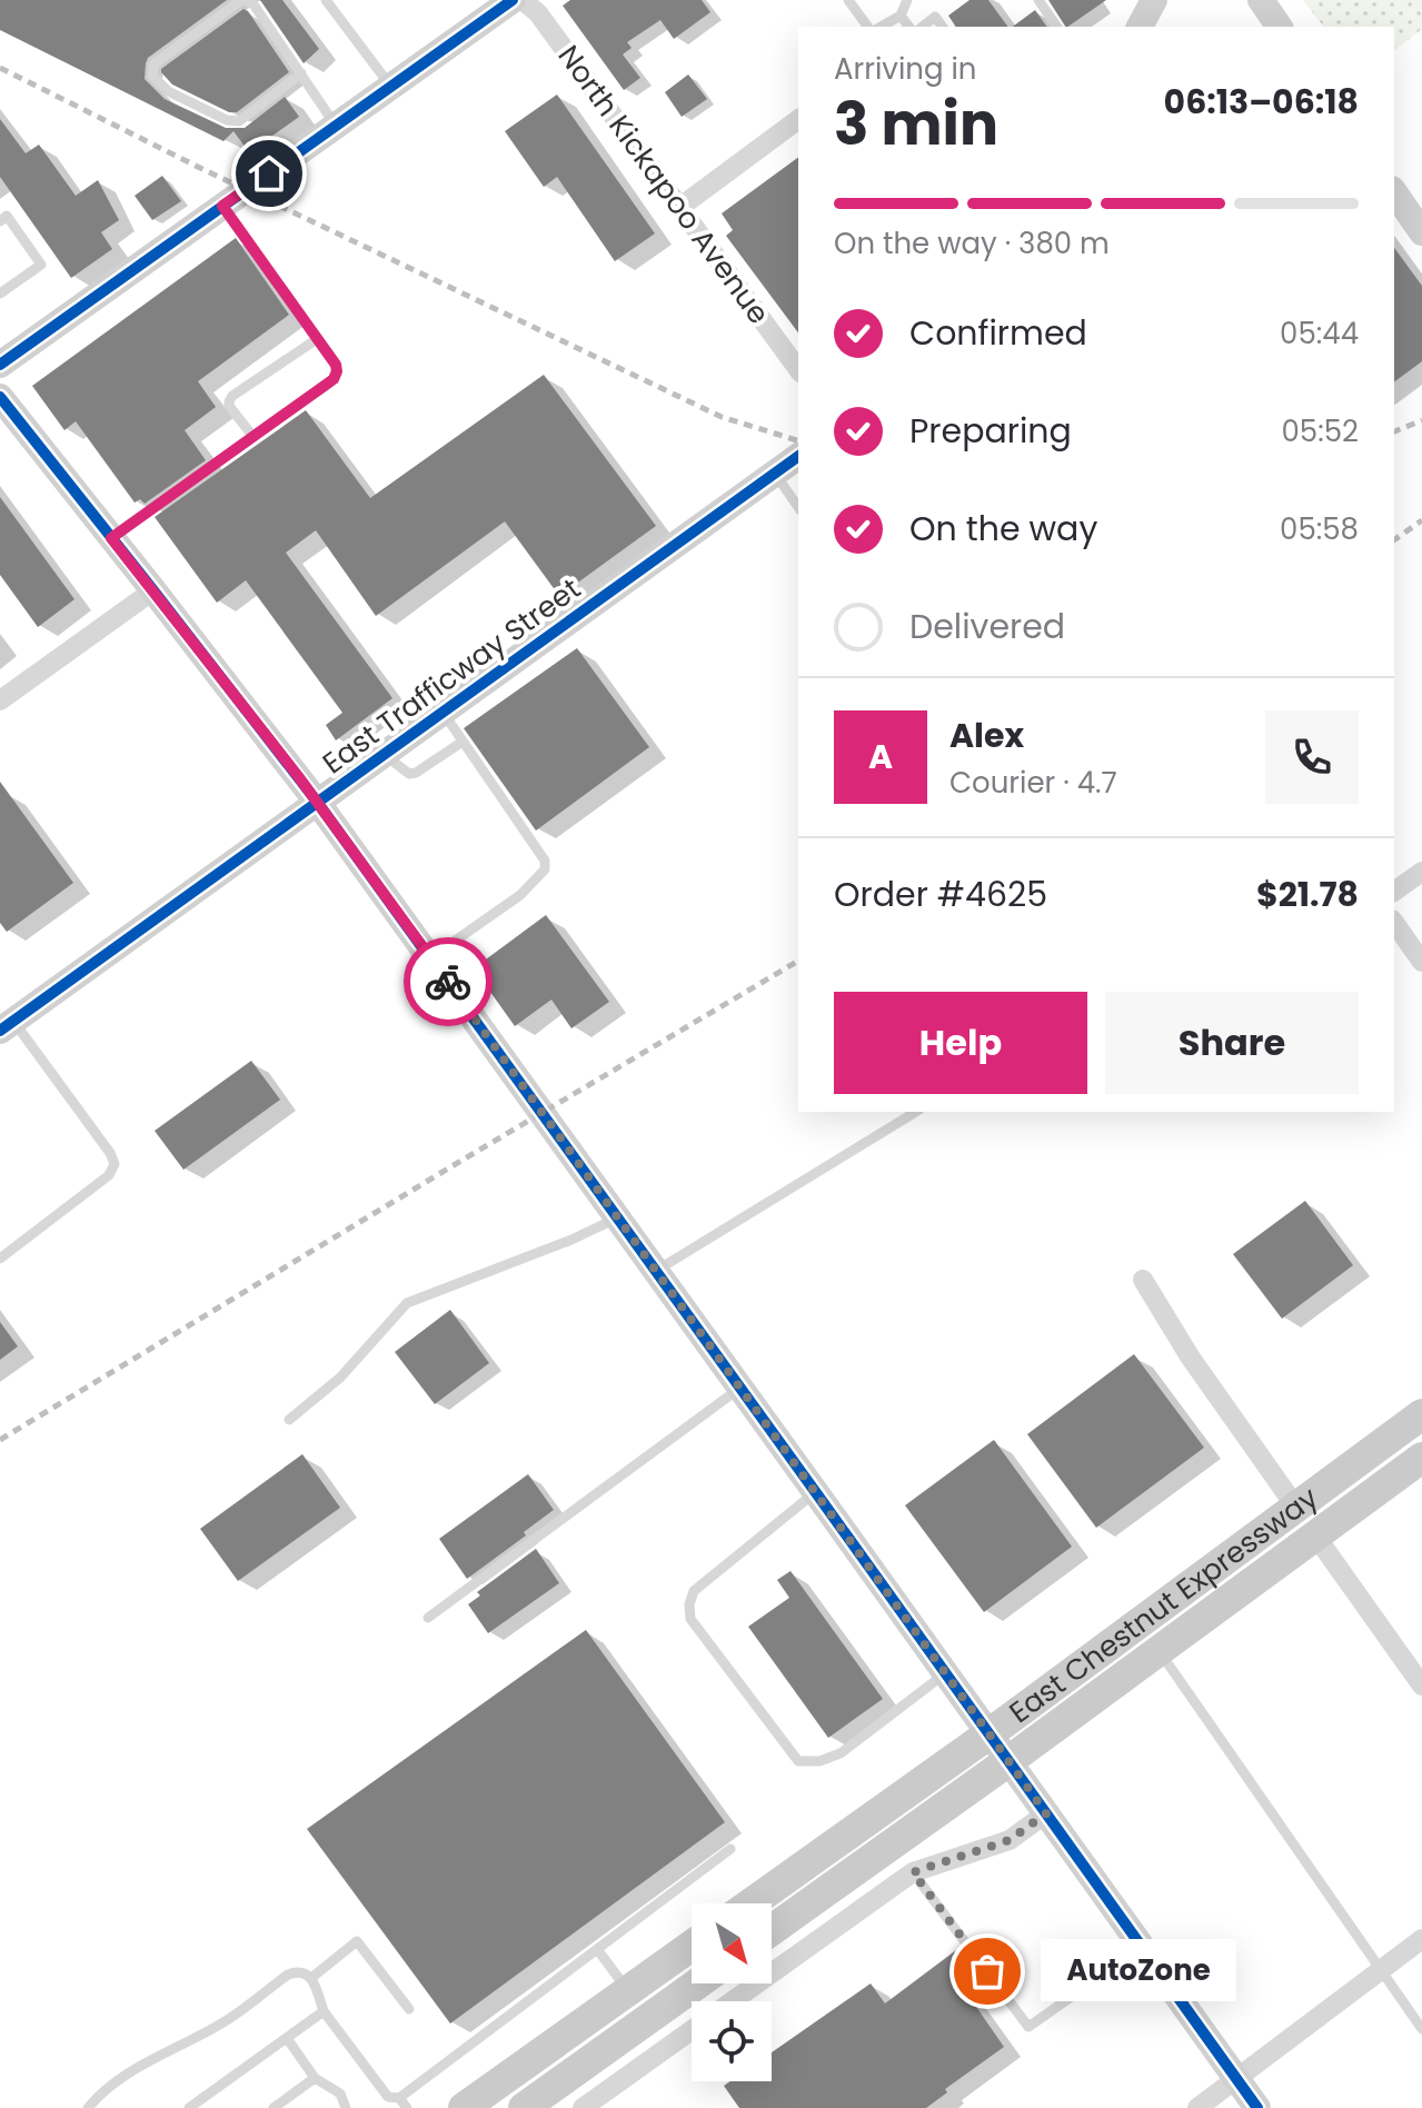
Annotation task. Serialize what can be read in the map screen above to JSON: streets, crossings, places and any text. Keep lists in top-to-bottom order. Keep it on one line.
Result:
{"streets":{"main road":["East Chestnut Expressway"],"street":["North Kickapoo Avenue","East Trafficway Street"]},"places":["AutoZone"],"north":"bottom right","page":{"heading":["3 min","Arriving in","06:13–06:18"],"panel":["Alex","Courier · 4.7","Order #4625","$21.78"],"bar":"On the way · 380 m","list":[["Confirmed","05:44"],["Preparing","05:52"],["On the way","05:58"],"Delivered"],"round":"A","buttons":["Help","Share"],"bubble":"AutoZone"}}
